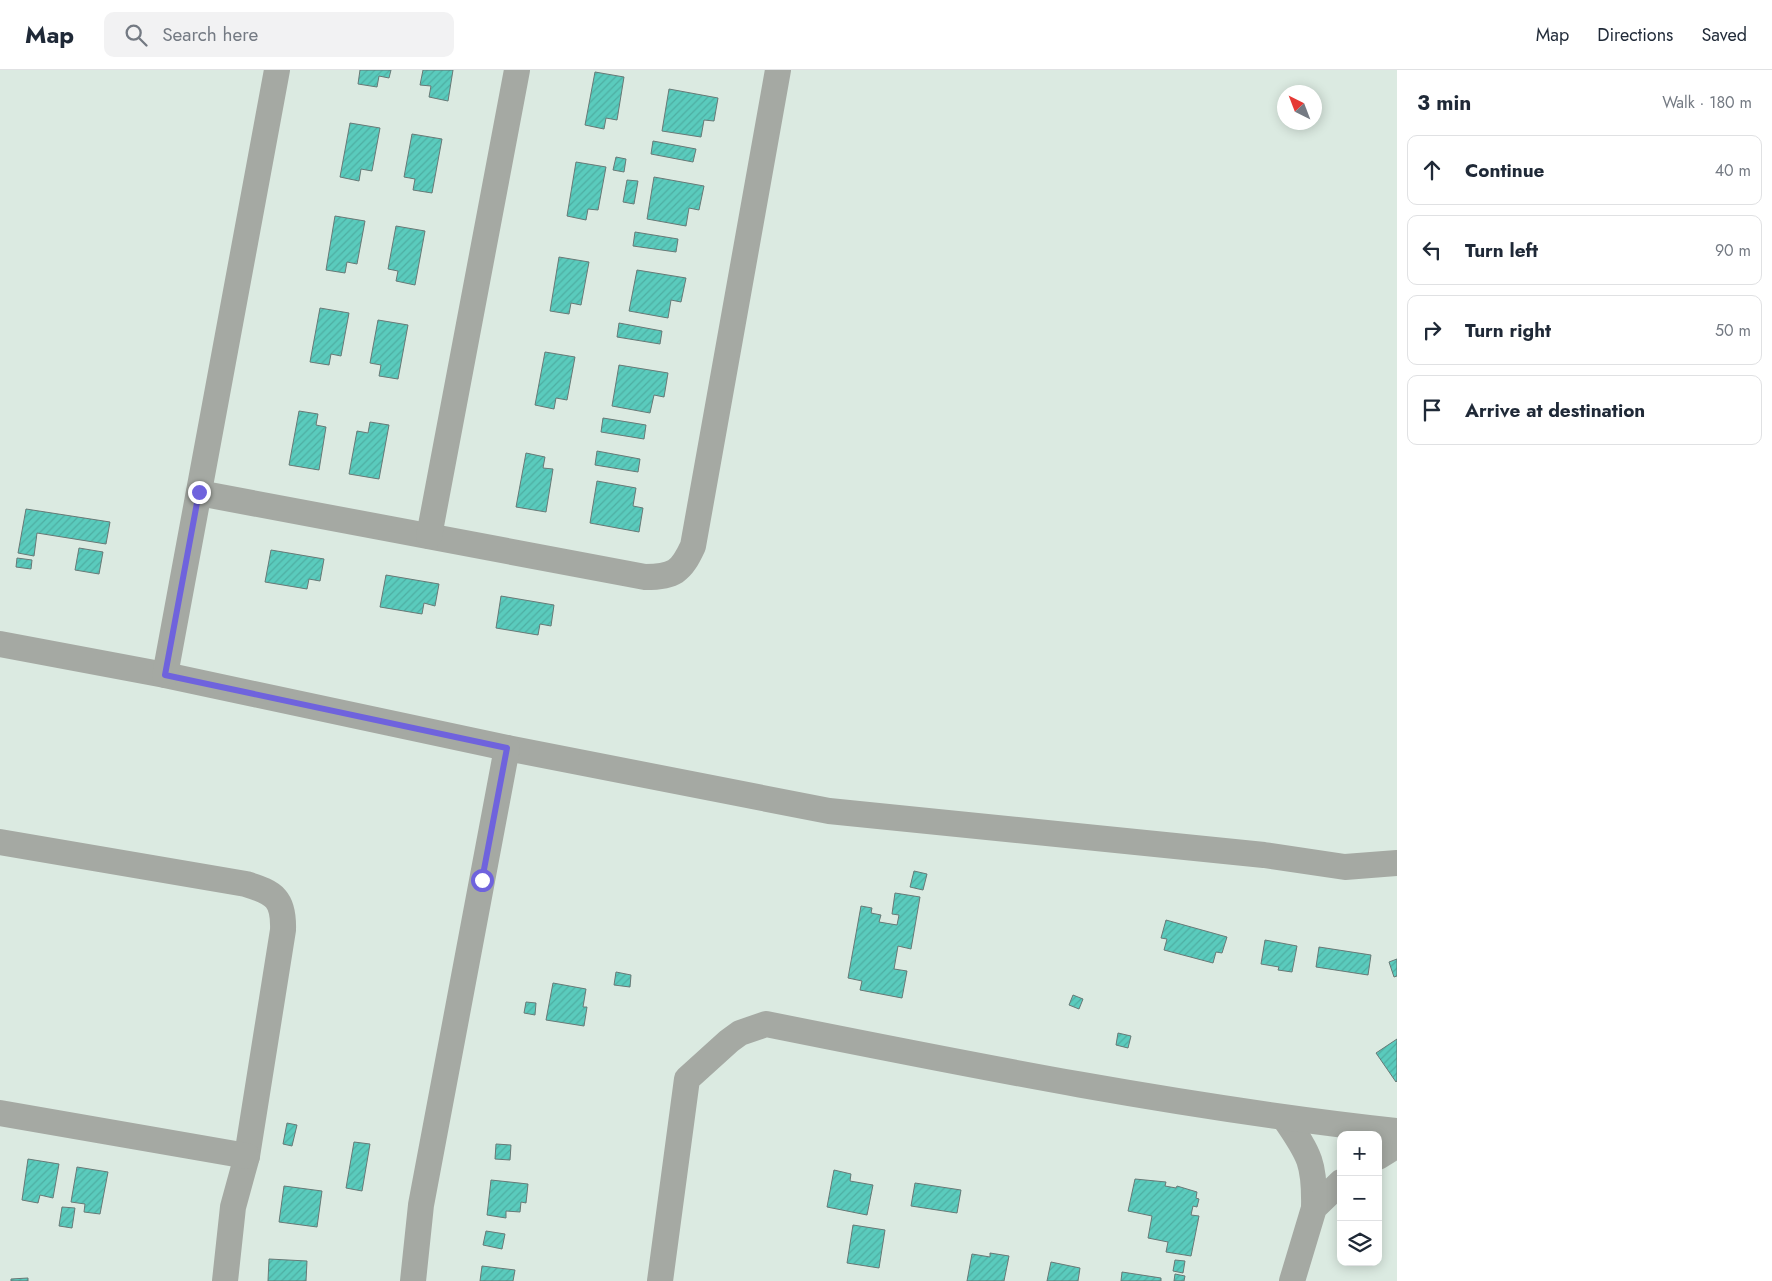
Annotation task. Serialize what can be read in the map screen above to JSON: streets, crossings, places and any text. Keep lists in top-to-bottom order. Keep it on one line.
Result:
{"north":"top left","page":{"header":"Map","search":"Search here","nav":["Map","Directions","Saved"],"heading":["3 min","Walk · 180 m"],"list":[["Continue","40 m"],["Turn left","90 m"],["Turn right","50 m"],"Arrive at destination"],"map_buttons":["+","−"]}}
